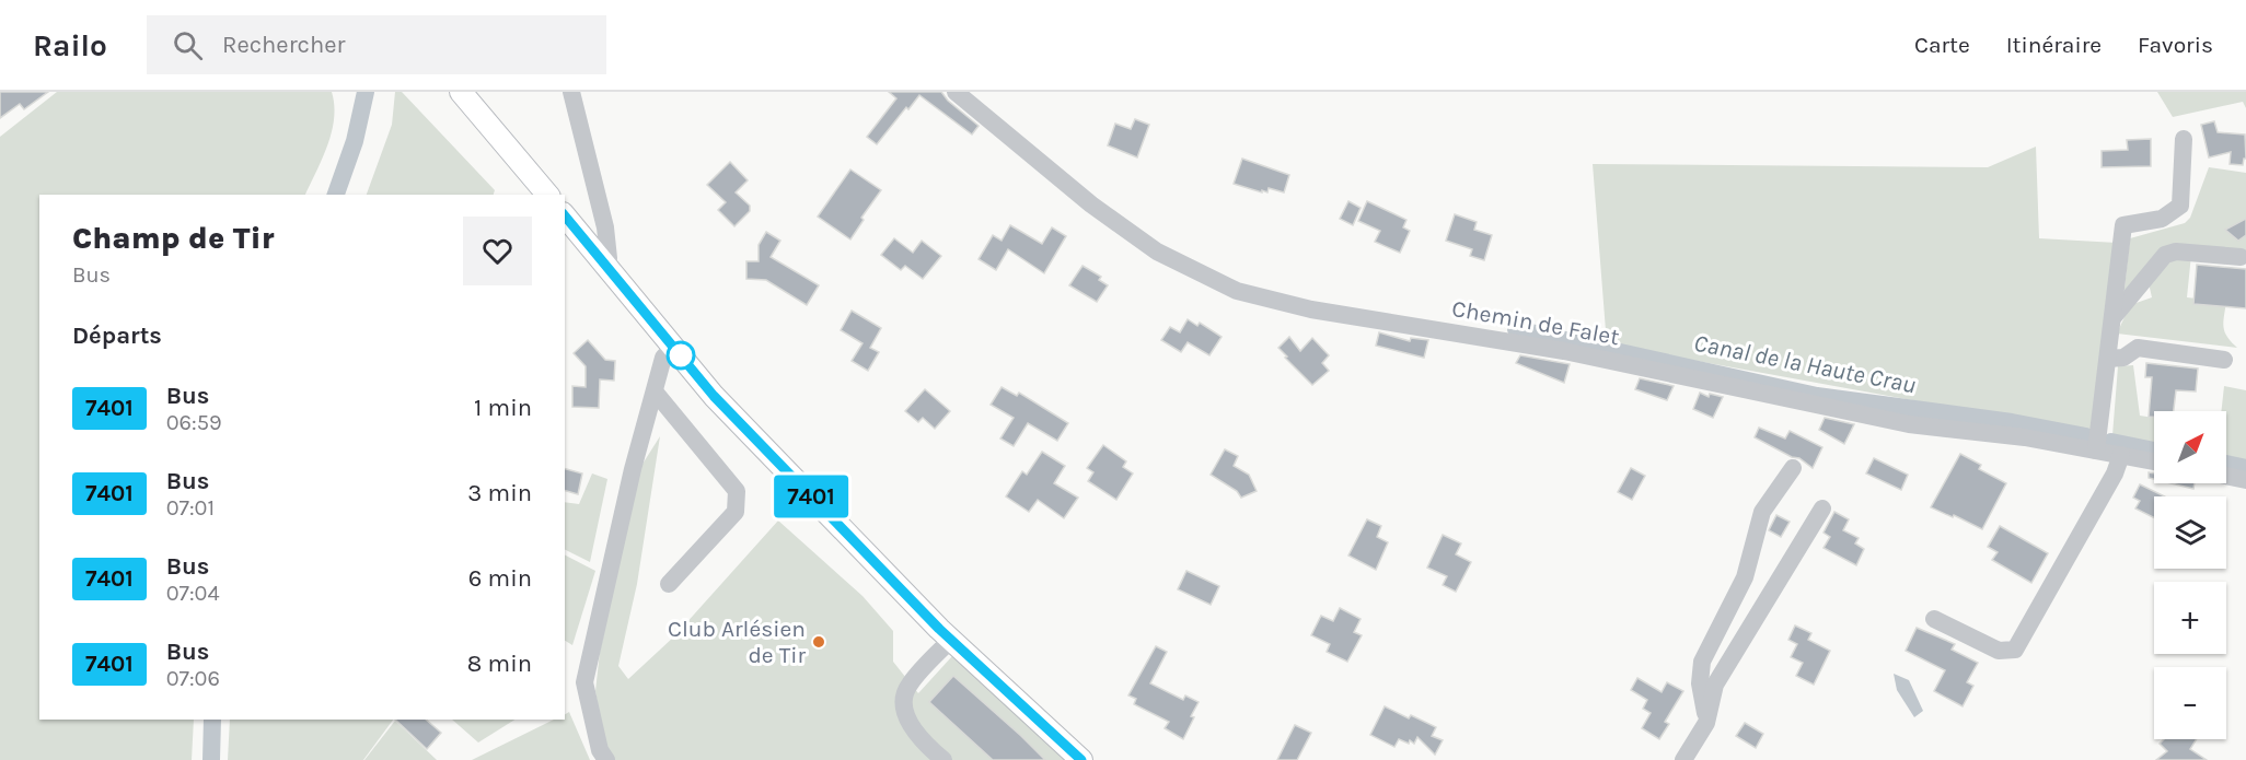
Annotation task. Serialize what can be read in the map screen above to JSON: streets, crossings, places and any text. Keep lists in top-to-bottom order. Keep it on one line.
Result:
{"streets":{"street":["Chemin de Falet"]},"water":["Canal de la Haute Crau"],"places":["Club Arlésien de Tir"],"lines":["bus line 7401"],"north":"top right","page":{"header":"Railo","search":"Rechercher","nav":["Carte","Itinéraire","Favoris"],"on_map":"7401","heading":[["Champ de Tir","Bus"],"Départs"],"list":[{"mark":"7401","name":"Bus","note":"06:59","value":"1 min"},{"mark":"7401","name":"Bus","note":"07:01","value":"3 min"},{"mark":"7401","name":"Bus","note":"07:04","value":"6 min"},{"mark":"7401","name":"Bus","note":"07:06","value":"8 min"}],"map_buttons":["+","−"]}}
